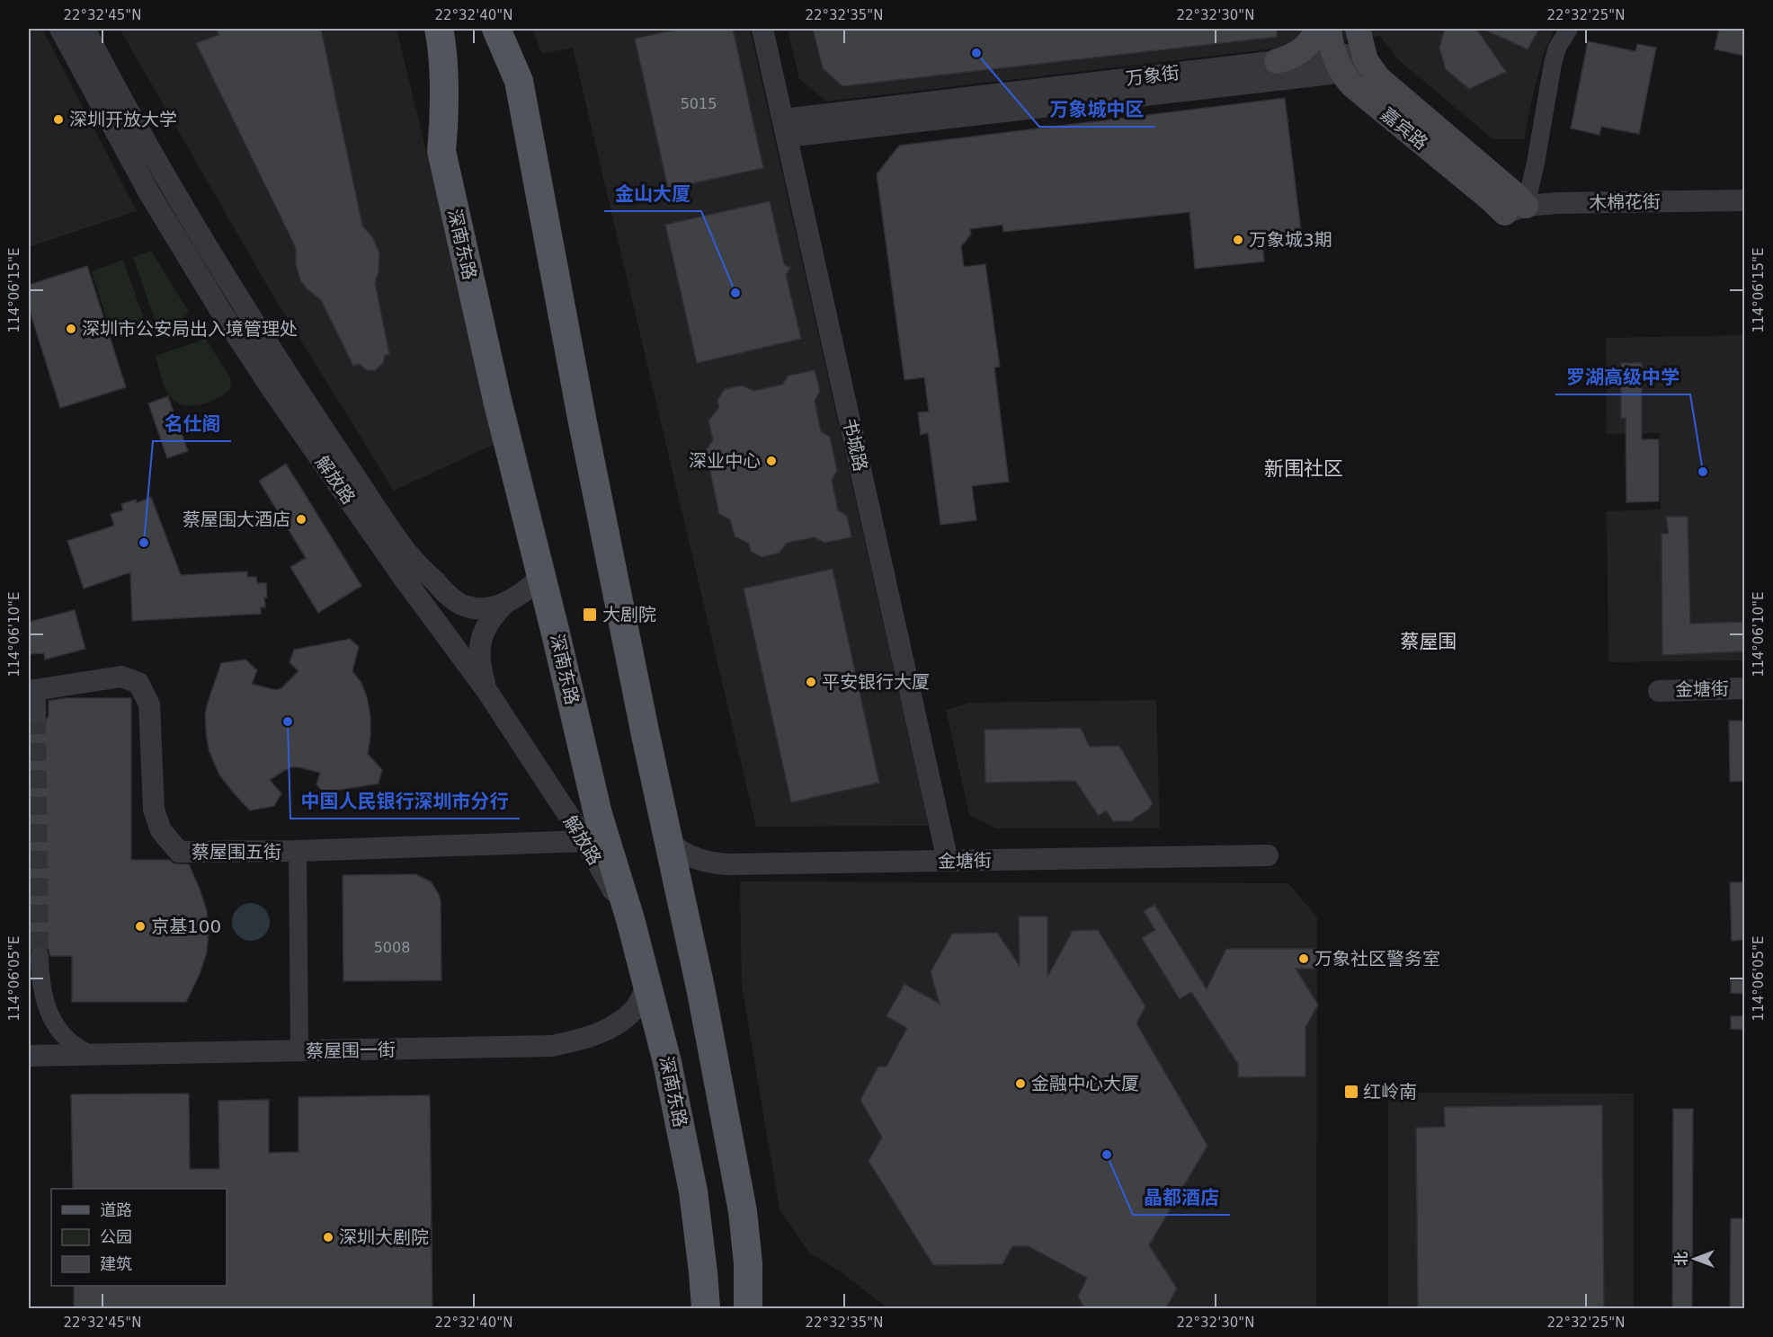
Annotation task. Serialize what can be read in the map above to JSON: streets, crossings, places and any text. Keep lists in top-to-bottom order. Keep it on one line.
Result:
{"streets":{"main road":["嘉宾路","深南东路"],"street":["万象街","木棉花街","书城路","解放路","金塘街","蔡屋围五街","蔡屋围一街"]},"crossings":[["万象街","嘉宾路"],["万象街","书城路"],["嘉宾路","木棉花街"],["深南东路","解放路"],["深南东路","蔡屋围一街"],["书城路","金塘街"],["解放路","蔡屋围五街"]],"districts":["新围社区","蔡屋围"],"places":{"other":["万象城中区","深圳开放大学","万象城3期","金山大厦","深圳市公安局出入境管理处","深业中心","罗湖高级中学","蔡屋围大酒店","名仕阁","平安银行大厦","中国人民银行深圳市分行","京基100","万象社区警务室","金融中心大厦","晶都酒店","深圳大剧院"],"transit":["大剧院","红岭南"]},"house_numbers":["5015","5008"],"legend":["道路","公园","建筑"],"north":"left","coordinates":["22°32'45\"N","22°32'40\"N","22°32'35\"N","22°32'30\"N","22°32'25\"N","114°06'15\"E","114°06'10\"E","114°06'05\"E"]}
